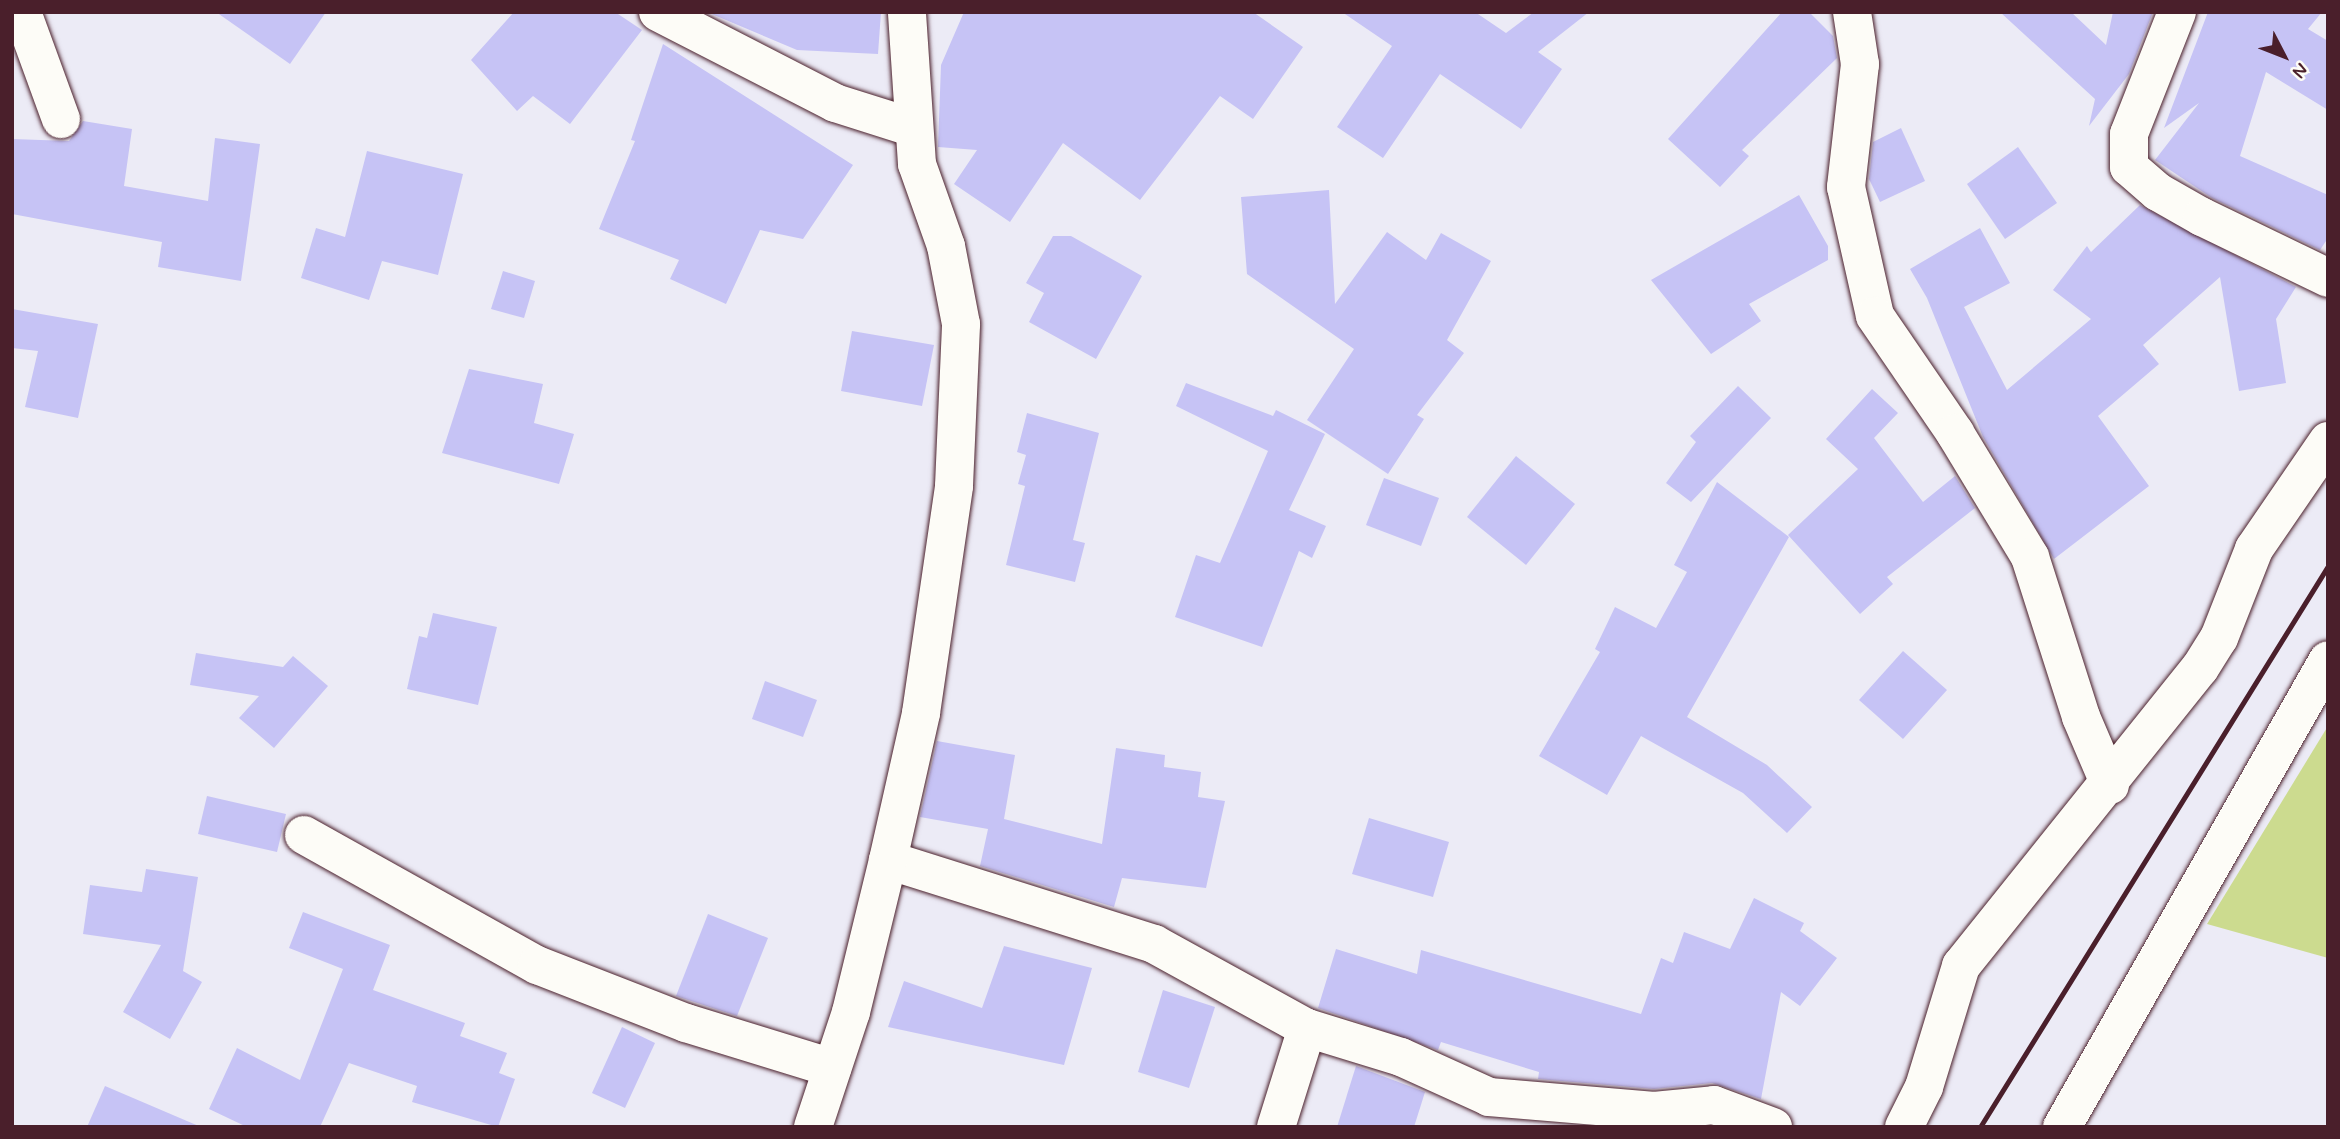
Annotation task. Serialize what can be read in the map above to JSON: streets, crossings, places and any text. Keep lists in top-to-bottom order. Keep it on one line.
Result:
{"north":"bottom right"}
